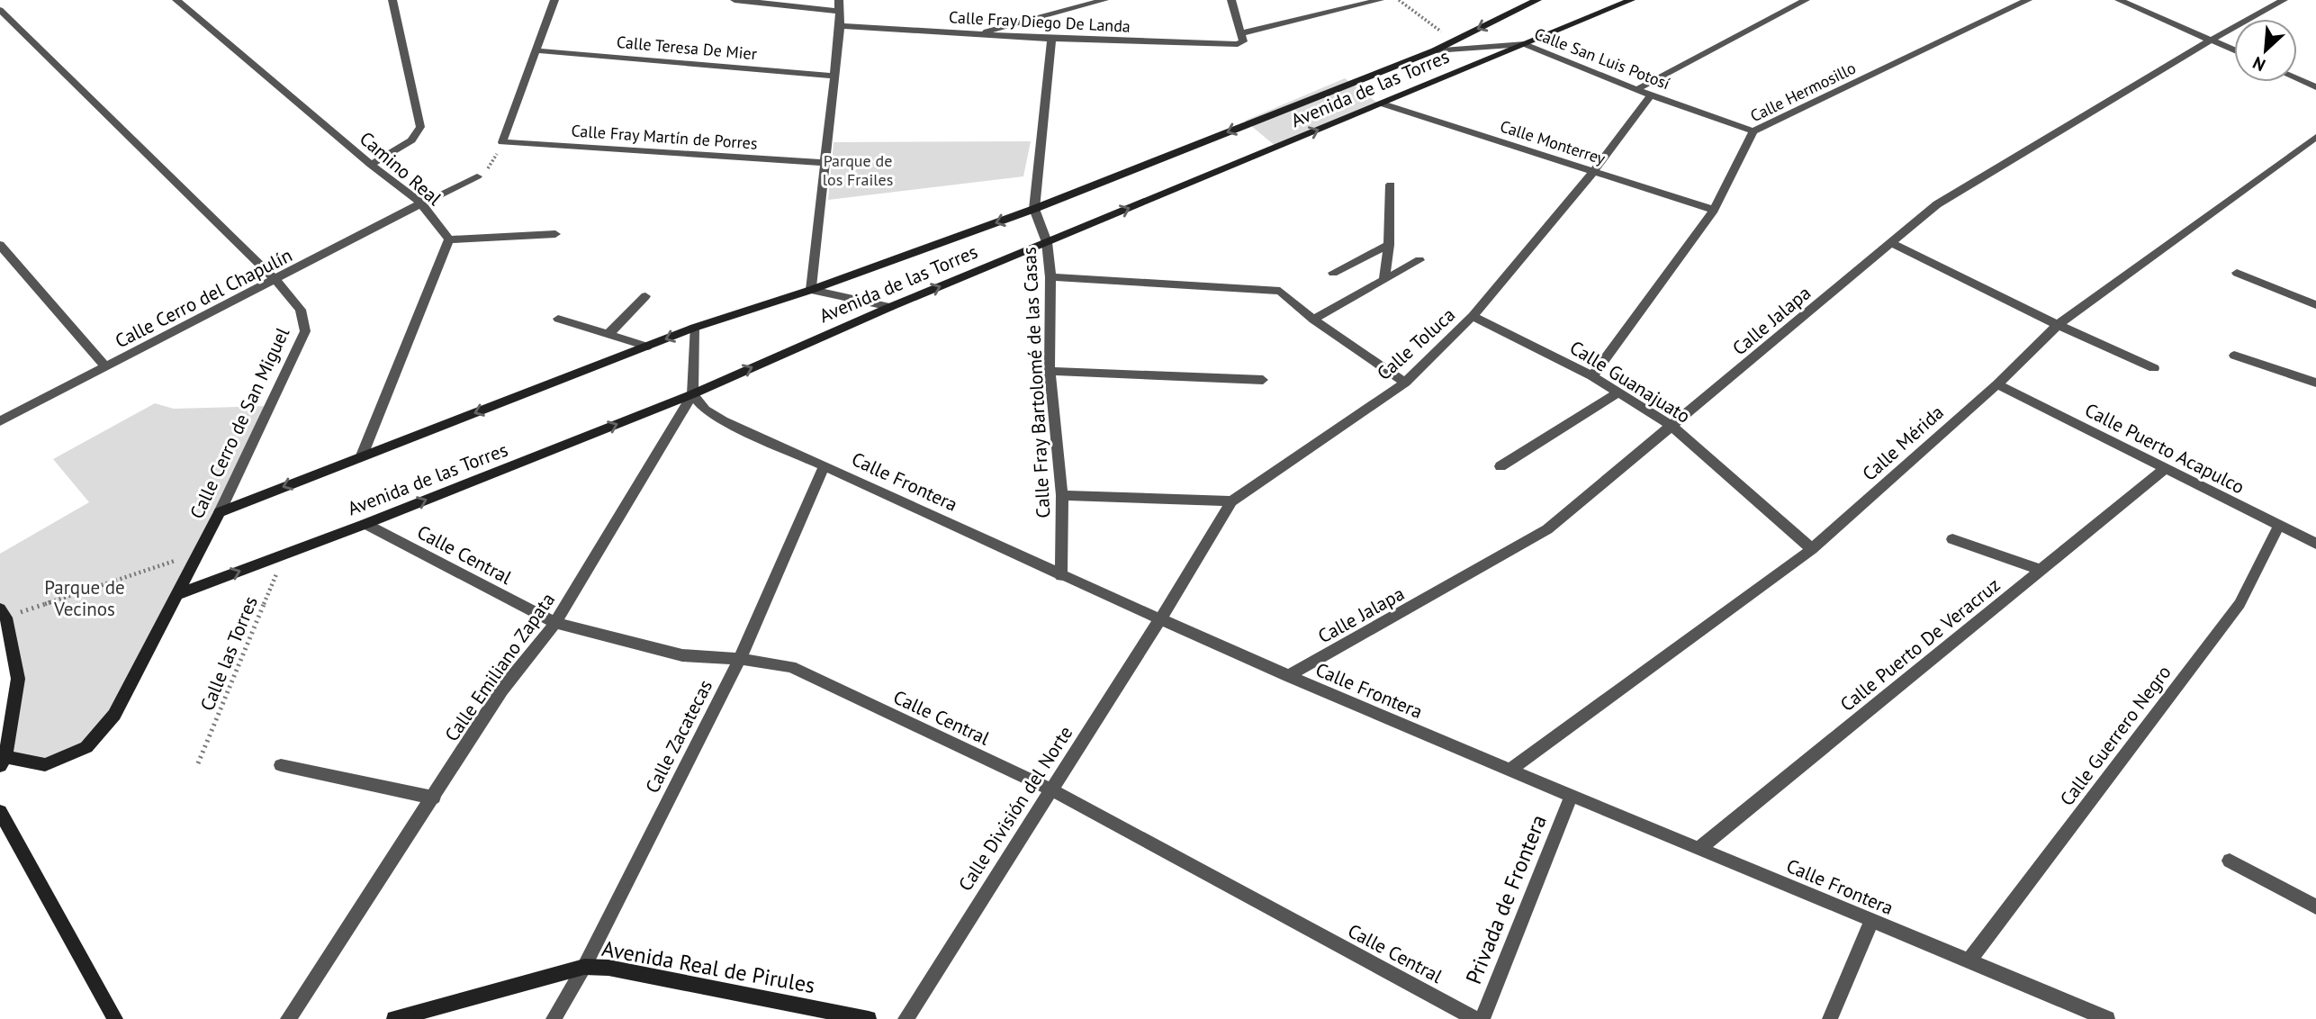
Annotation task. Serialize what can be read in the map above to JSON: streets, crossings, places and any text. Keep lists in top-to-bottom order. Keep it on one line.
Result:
{"streets":{"street":["Calle Fray Diego De Landa","Calle Teresa De Mier","Calle San Luis Potosí","Avenida de las Torres","Calle Hermosillo","Calle Fray Martín de Porres","Calle Monterrey","Camino Real","Calle Cerro del Chapulín","Calle Jalapa","Calle Toluca","Calle Guanajuato","Calle Fray Bartolomé de las Casas","Calle Cerro de San Miguel","Calle Mérida","Calle Puerto Acapulco","Calle Frontera","Calle Central","Calle Puerto De Veracruz","Calle Emiliano Zapata","Calle Guerrero Negro","Calle Zacatecas","Calle División del Norte","Privada de Frontera","Avenida Real de Pirules"],"path":["Calle las Torres"]},"crossings":[["Calle Fray Diego De Landa","Calle Fray Bartolomé de las Casas"],["Calle San Luis Potosí","Avenida de las Torres"],["Calle San Luis Potosí","Calle Hermosillo"],["Calle San Luis Potosí","Calle Toluca"],["Avenida de las Torres","Calle Monterrey"],["Avenida de las Torres","Calle Fray Bartolomé de las Casas"],["Avenida de las Torres","Calle Cerro de San Miguel"],["Avenida de las Torres","Calle Frontera"],["Avenida de las Torres","Calle Central"],["Avenida de las Torres","Calle las Torres"],["Avenida de las Torres","Calle Emiliano Zapata"],["Calle Hermosillo","Calle Monterrey"],["Calle Hermosillo","Calle Guanajuato"],["Calle Monterrey","Calle Toluca"],["Camino Real","Calle Cerro del Chapulín"],["Calle Cerro del Chapulín","Calle Cerro de San Miguel"],["Calle Jalapa","Calle Guanajuato"],["Calle Jalapa","Calle Frontera"],["Calle Toluca","Calle Guanajuato"],["Calle Toluca","Calle Frontera"],["Calle Toluca","Calle División del Norte"],["Calle Guanajuato","Calle Mérida"],["Calle Fray Bartolomé de las Casas","Calle Frontera"],["Calle Mérida","Calle Puerto Acapulco"],["Calle Mérida","Calle Frontera"],["Calle Puerto Acapulco","Calle Puerto De Veracruz"],["Calle Puerto Acapulco","Calle Guerrero Negro"],["Calle Frontera","Calle Puerto De Veracruz"],["Calle Frontera","Calle Emiliano Zapata"],["Calle Frontera","Calle Guerrero Negro"],["Calle Frontera","Calle Zacatecas"],["Calle Frontera","Calle División del Norte"],["Calle Frontera","Privada de Frontera"],["Calle Central","Calle Emiliano Zapata"],["Calle Central","Calle Zacatecas"],["Calle Central","Calle División del Norte"],["Calle Zacatecas","Avenida Real de Pirules"]],"parks":["Parque de los Frailes","Parque de Vecinos"],"north":"bottom left"}
